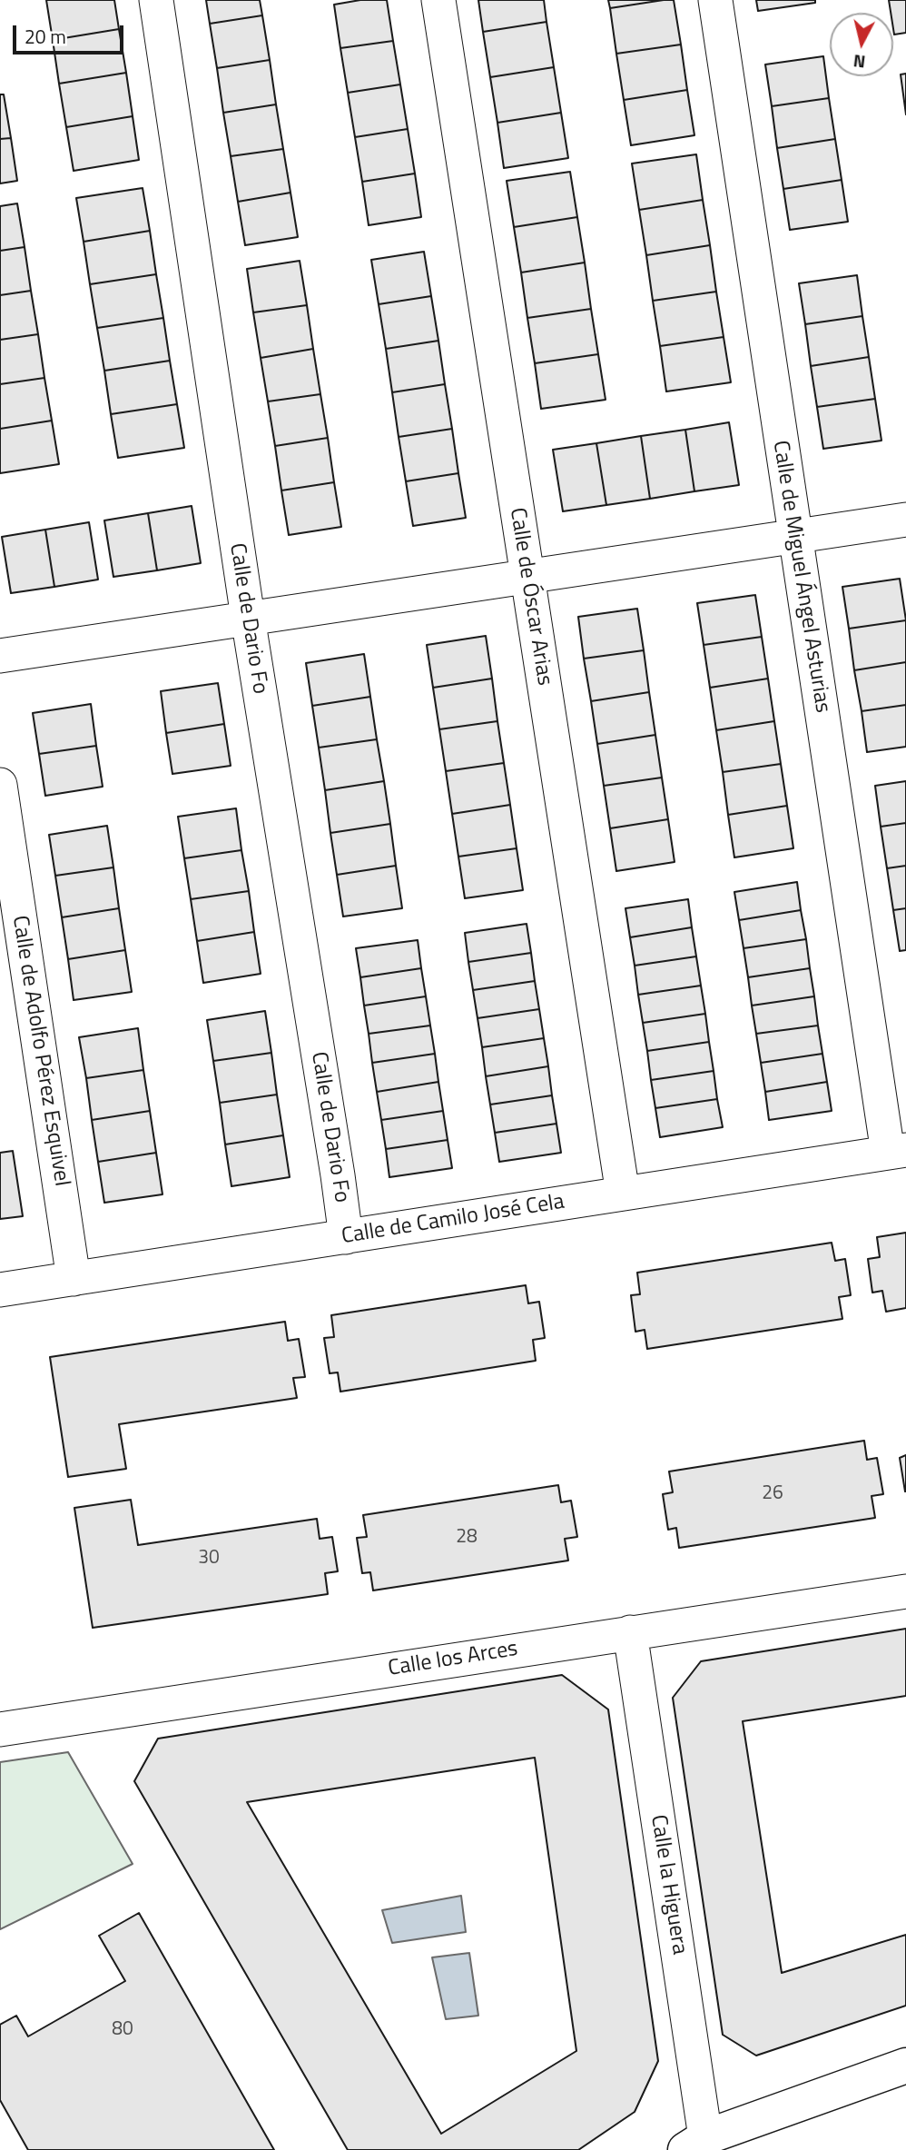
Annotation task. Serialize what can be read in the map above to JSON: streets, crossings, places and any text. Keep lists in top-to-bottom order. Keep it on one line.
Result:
{"streets":{"street":["Calle de Miguel Ángel Asturias","Calle de Óscar Arias","Calle de Dario Fo","Calle de Adolfo Pérez Esquivel","Calle de Camilo José Cela","Calle los Arces","Calle la Higuera"]},"crossings":[["Calle de Miguel Ángel Asturias","Calle de Camilo José Cela"],["Calle de Óscar Arias","Calle de Camilo José Cela"],["Calle de Dario Fo","Calle de Camilo José Cela"],["Calle de Adolfo Pérez Esquivel","Calle de Camilo José Cela"],["Calle los Arces","Calle la Higuera"]],"house_numbers":["26","28","30","80"],"scale_bar":"20 m","north":"bottom"}
